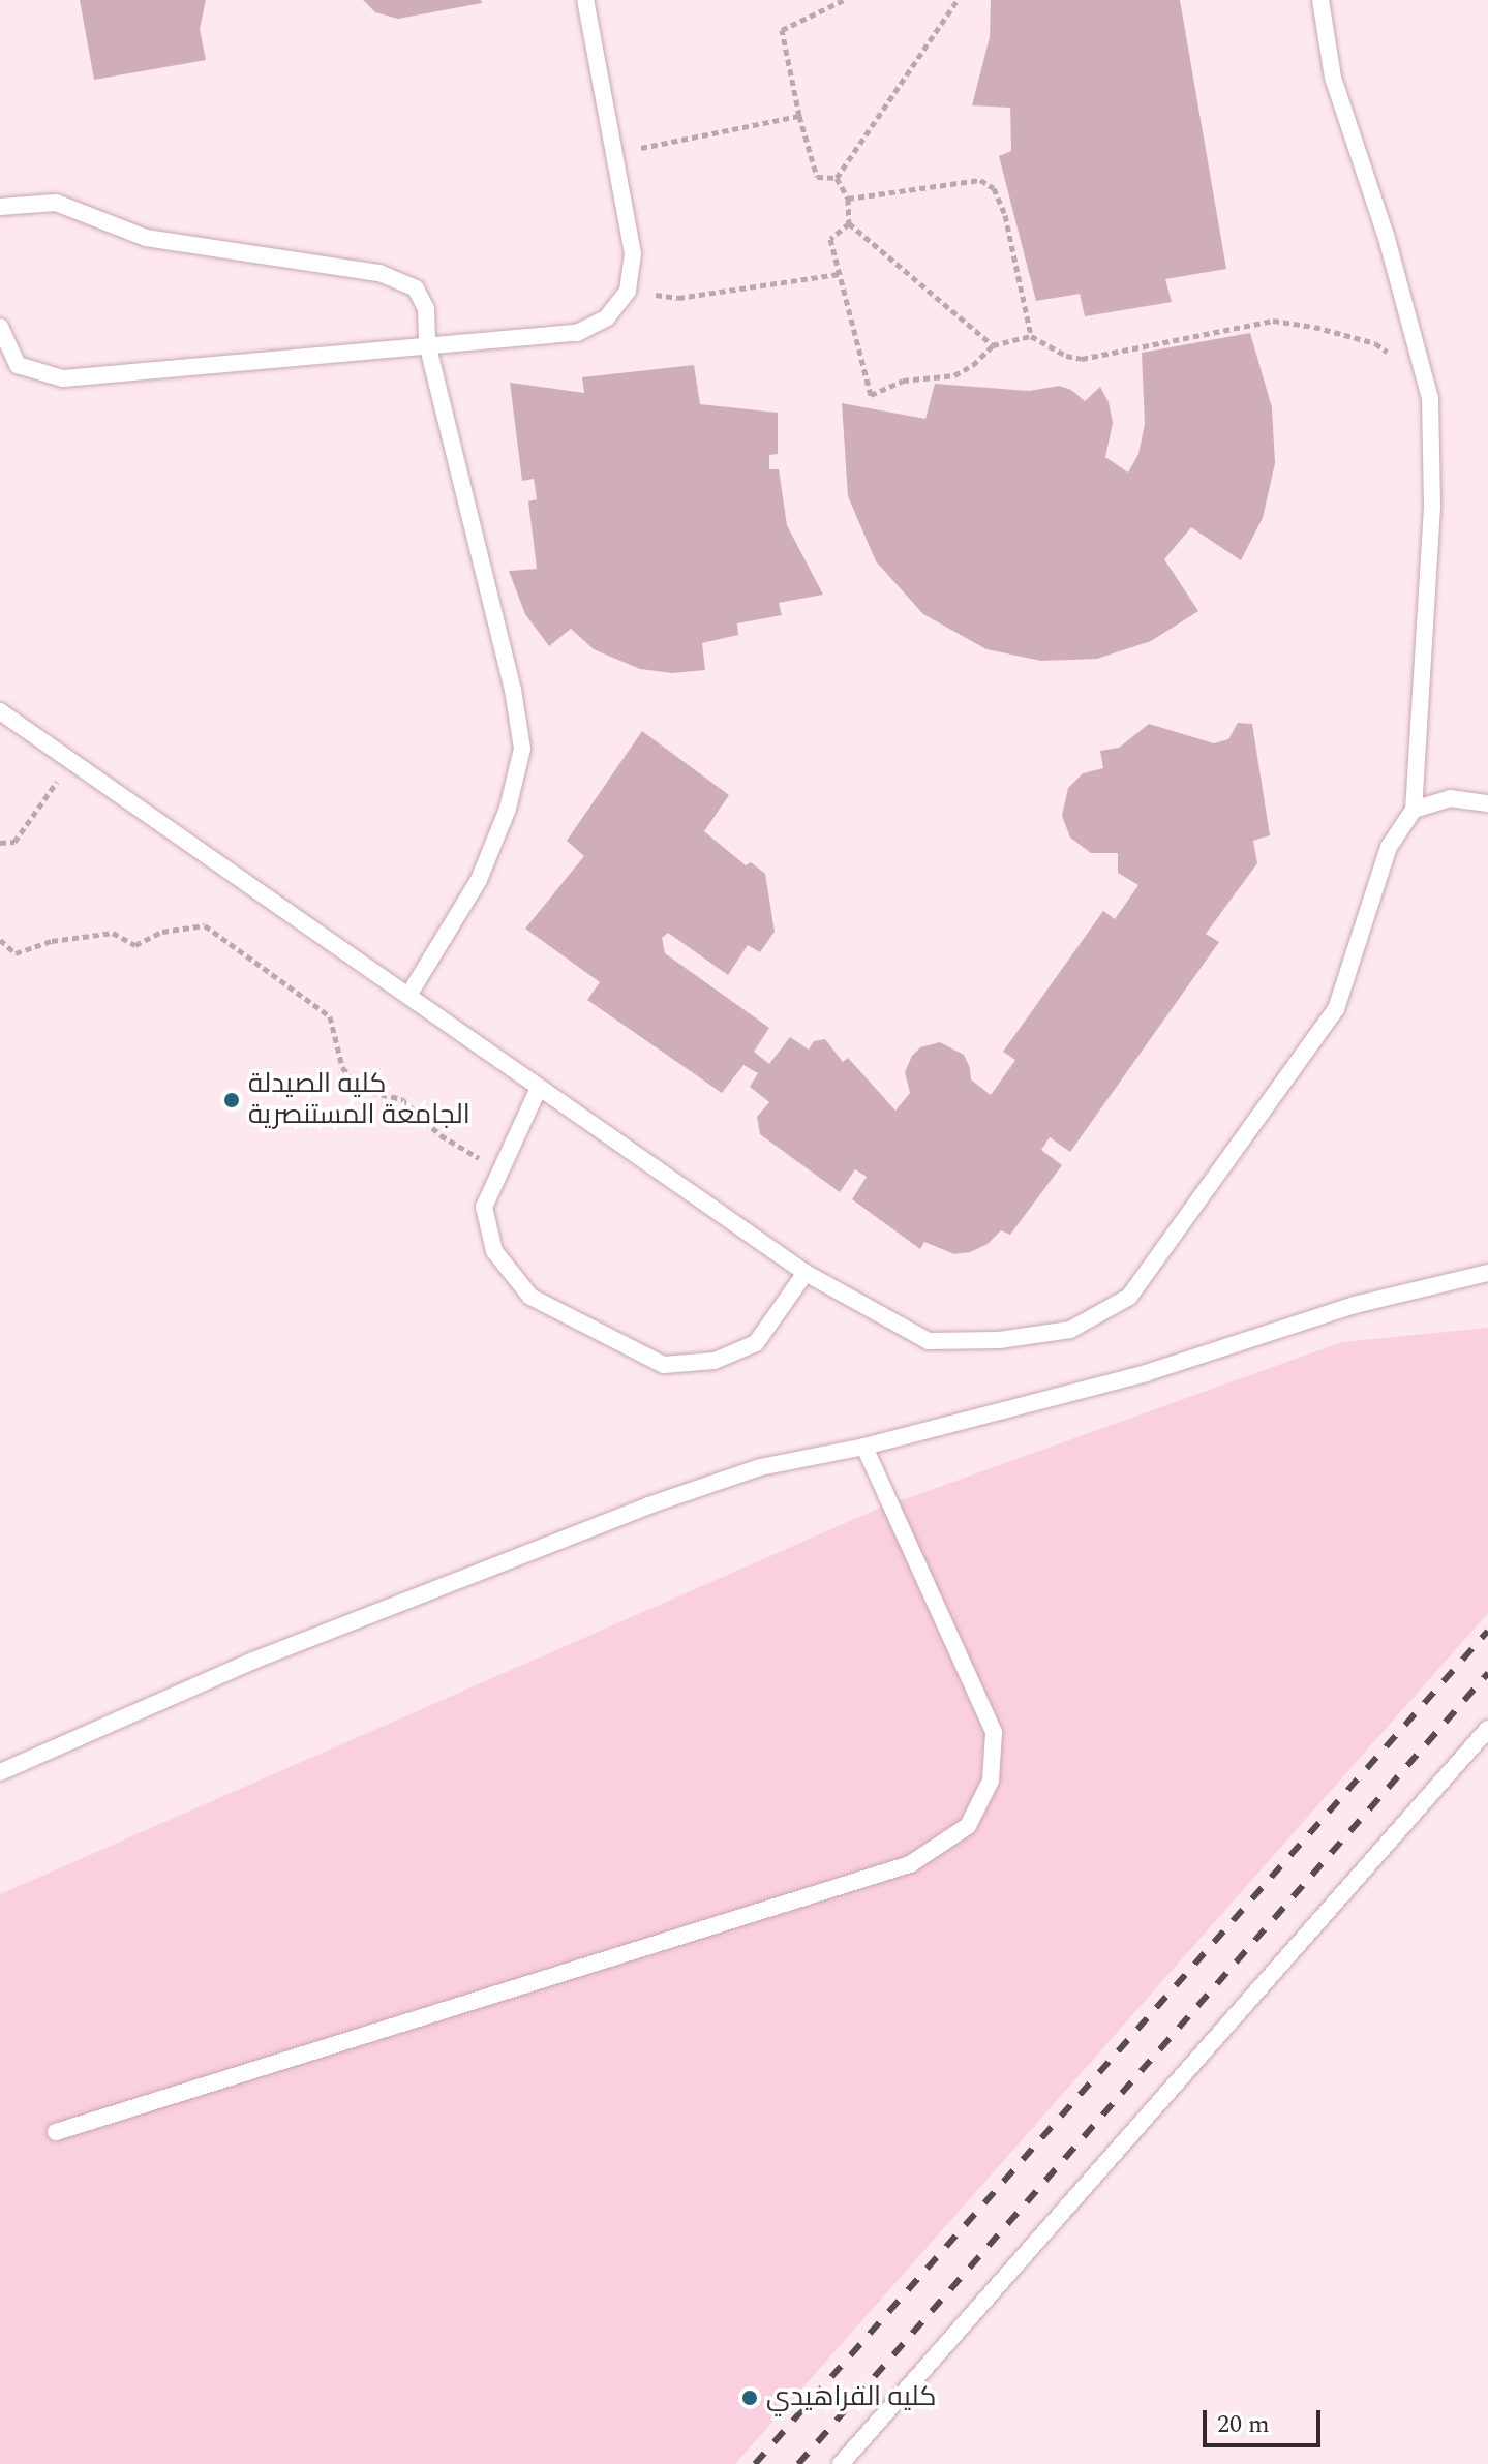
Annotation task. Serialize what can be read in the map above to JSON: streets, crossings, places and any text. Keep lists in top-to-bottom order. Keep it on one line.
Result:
{"places":["كليه الصيدلة الجامعة المستنصرية","كليه الفراهيدي"],"scale_bar":"20 m"}
